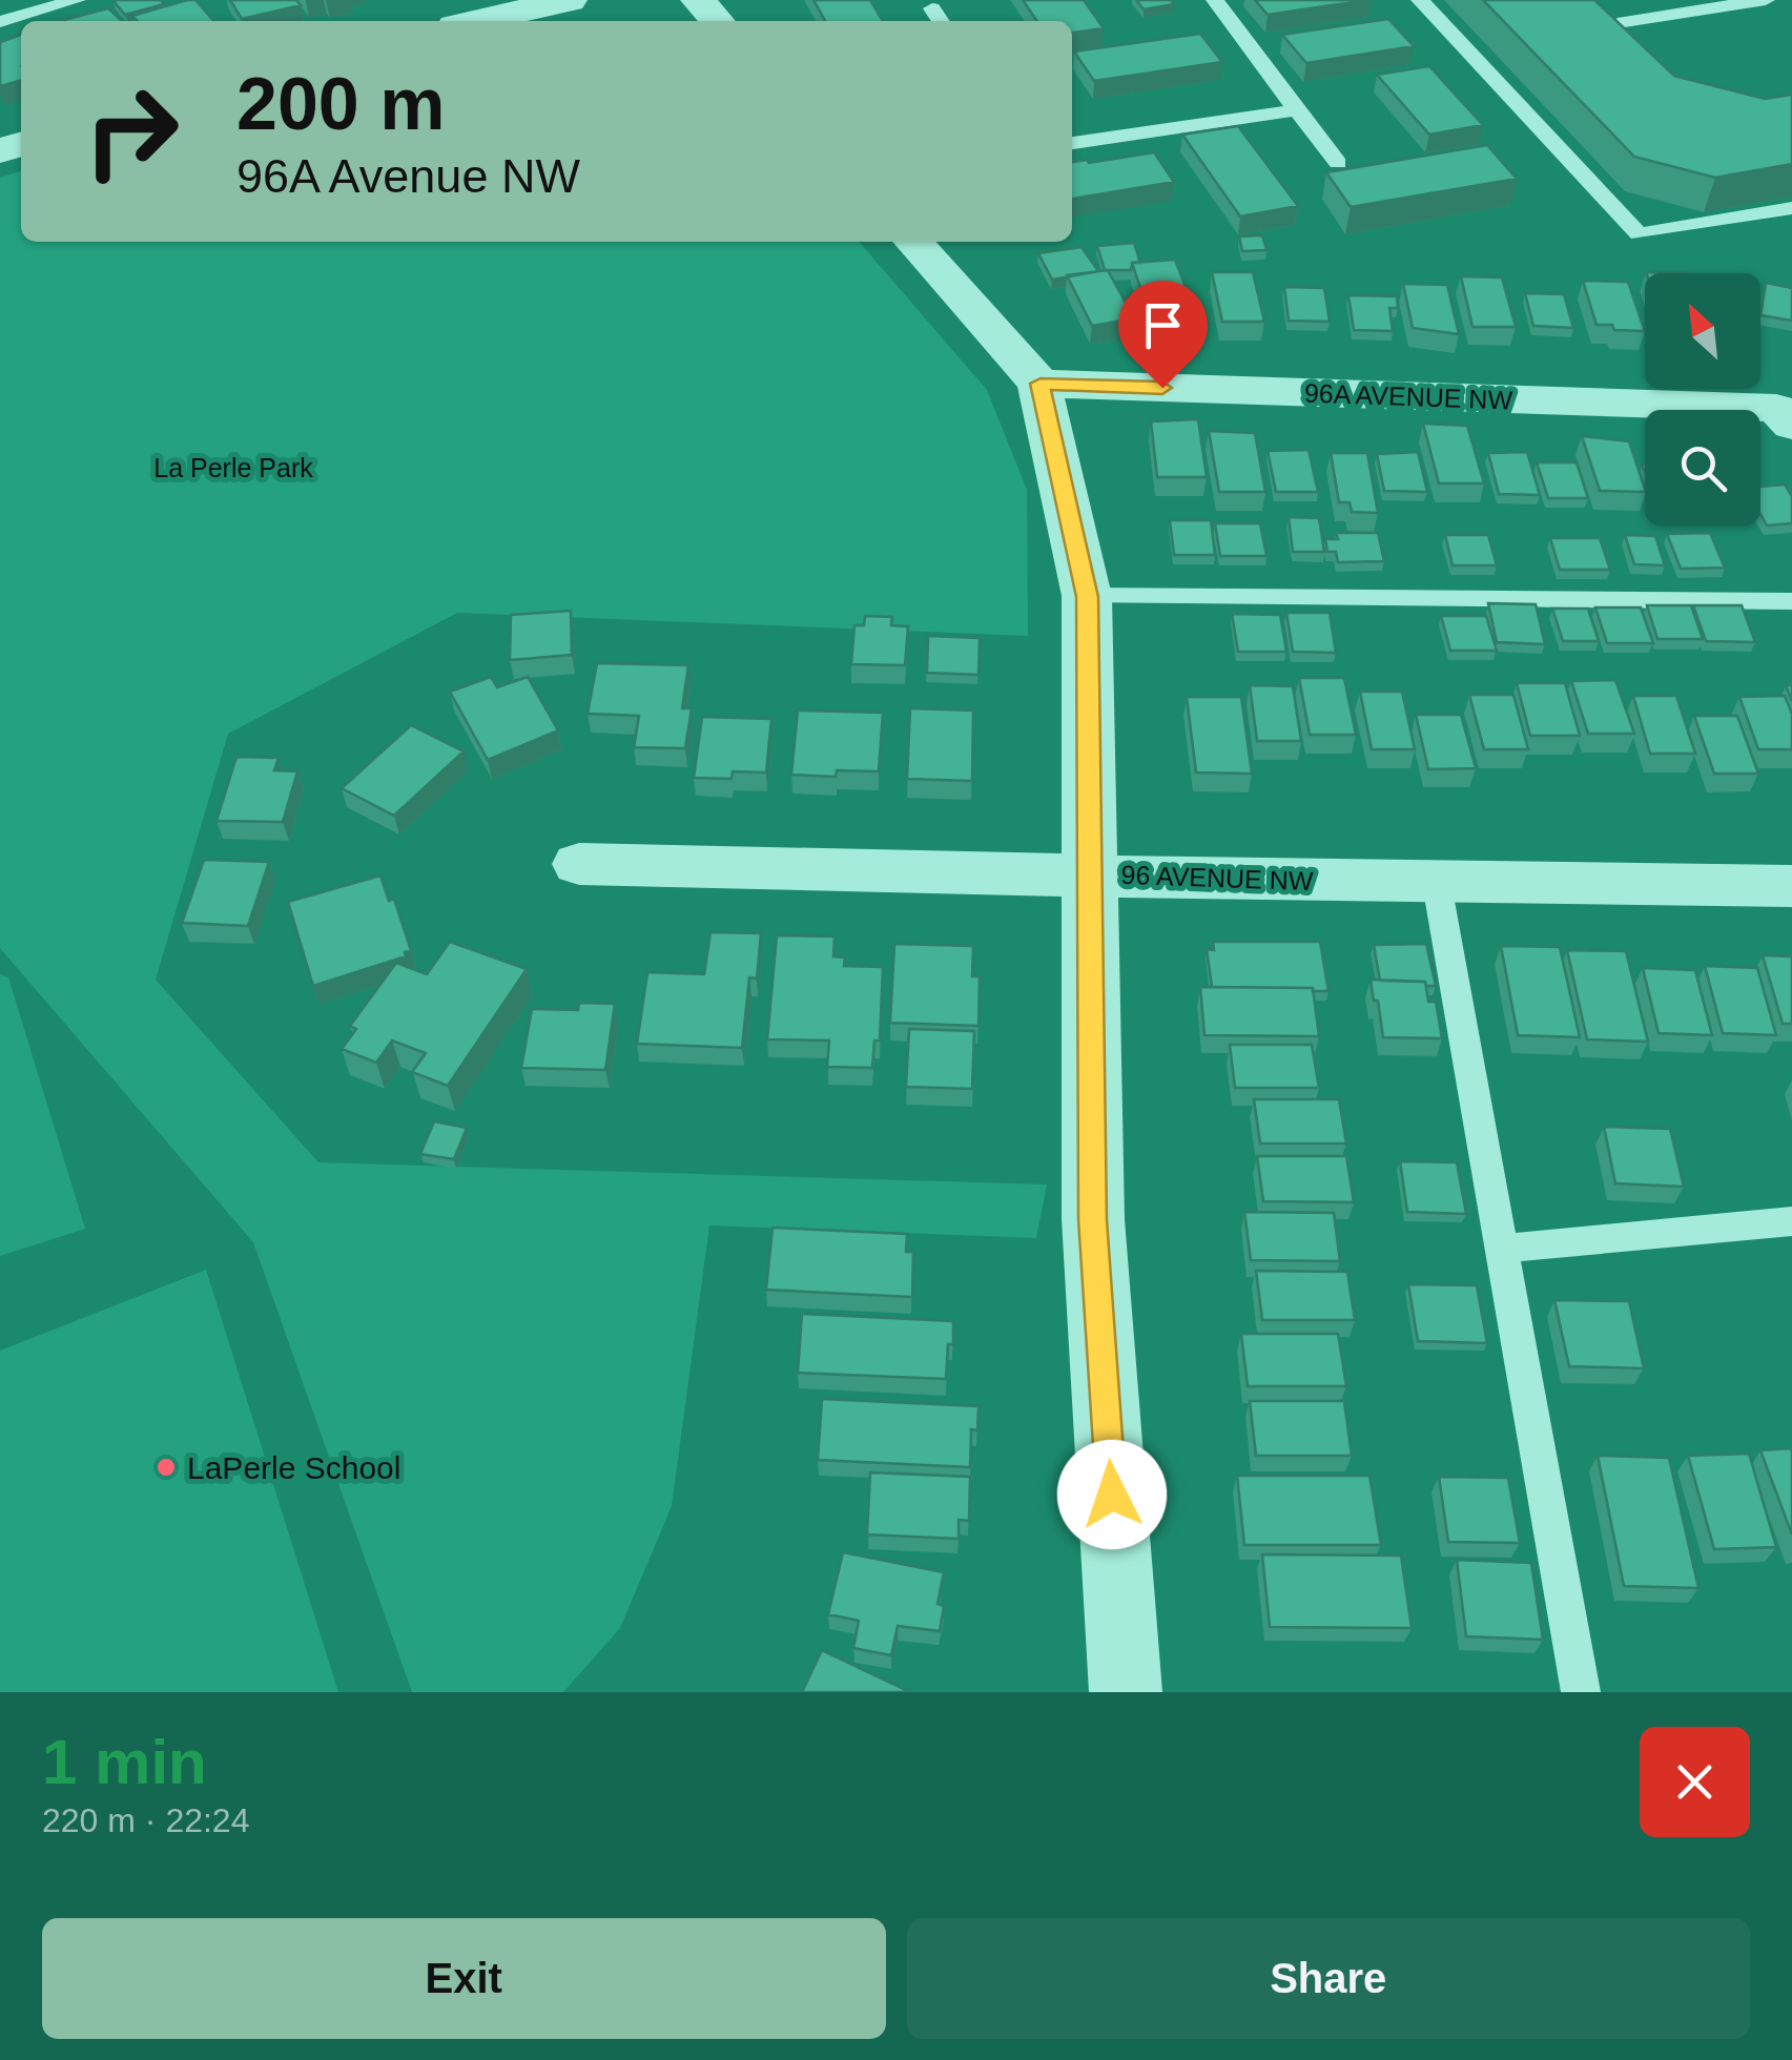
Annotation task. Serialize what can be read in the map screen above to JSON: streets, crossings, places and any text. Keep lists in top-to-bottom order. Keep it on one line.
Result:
{"streets":{"street":["96A AVENUE NW","96 AVENUE NW"]},"parks":["La Perle Park"],"places":["LaPerle School"],"north":"top left","page":{"turn":["200 m","96A Avenue NW"],"heading":["1 min","220 m · 22:24"],"buttons":["Exit","Share"]}}
